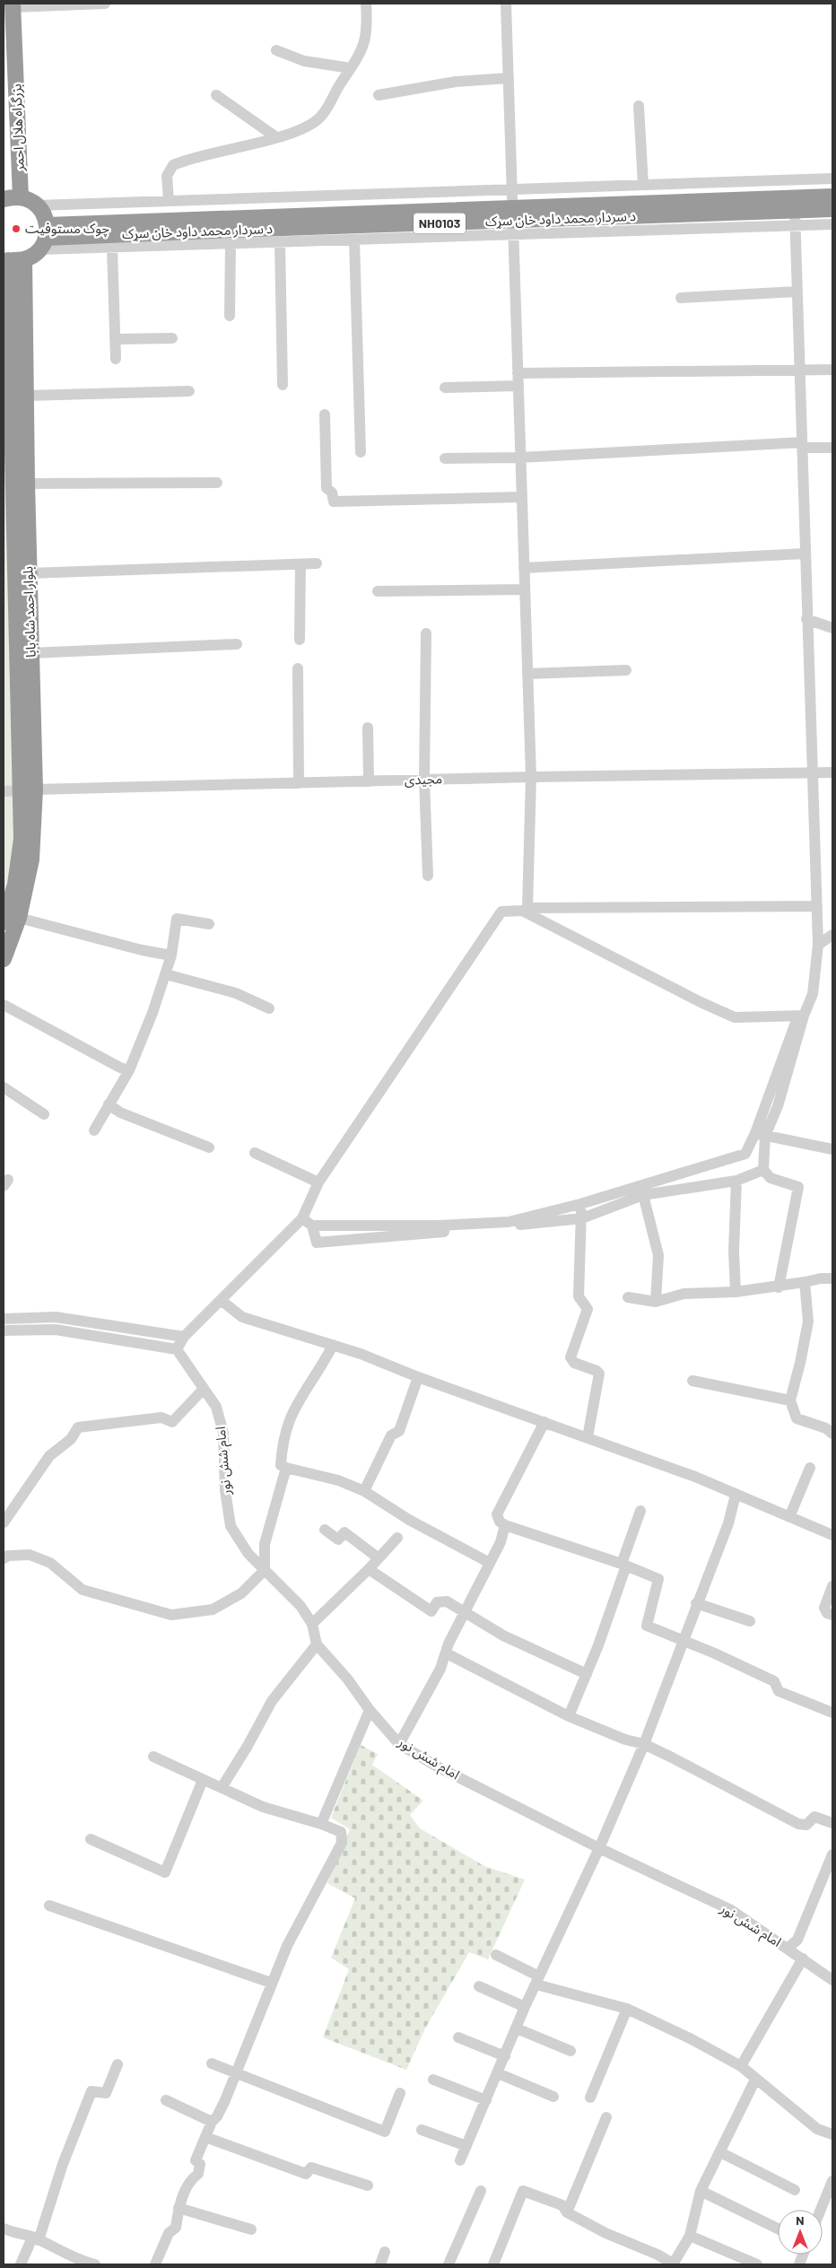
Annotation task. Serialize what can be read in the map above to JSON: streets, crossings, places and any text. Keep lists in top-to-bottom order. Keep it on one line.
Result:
{"streets":{"highway":["بزرگراه هلال احمر","د سردار محمد داود خان سړک","NH0103","بلوار احمد شاه بابا"],"street":["مجیدی","امام شش نور"]},"crossings":[["بلوار احمد شاه بابا","مجیدی"]],"places":["چوک مستوفیت"],"north":"top"}
